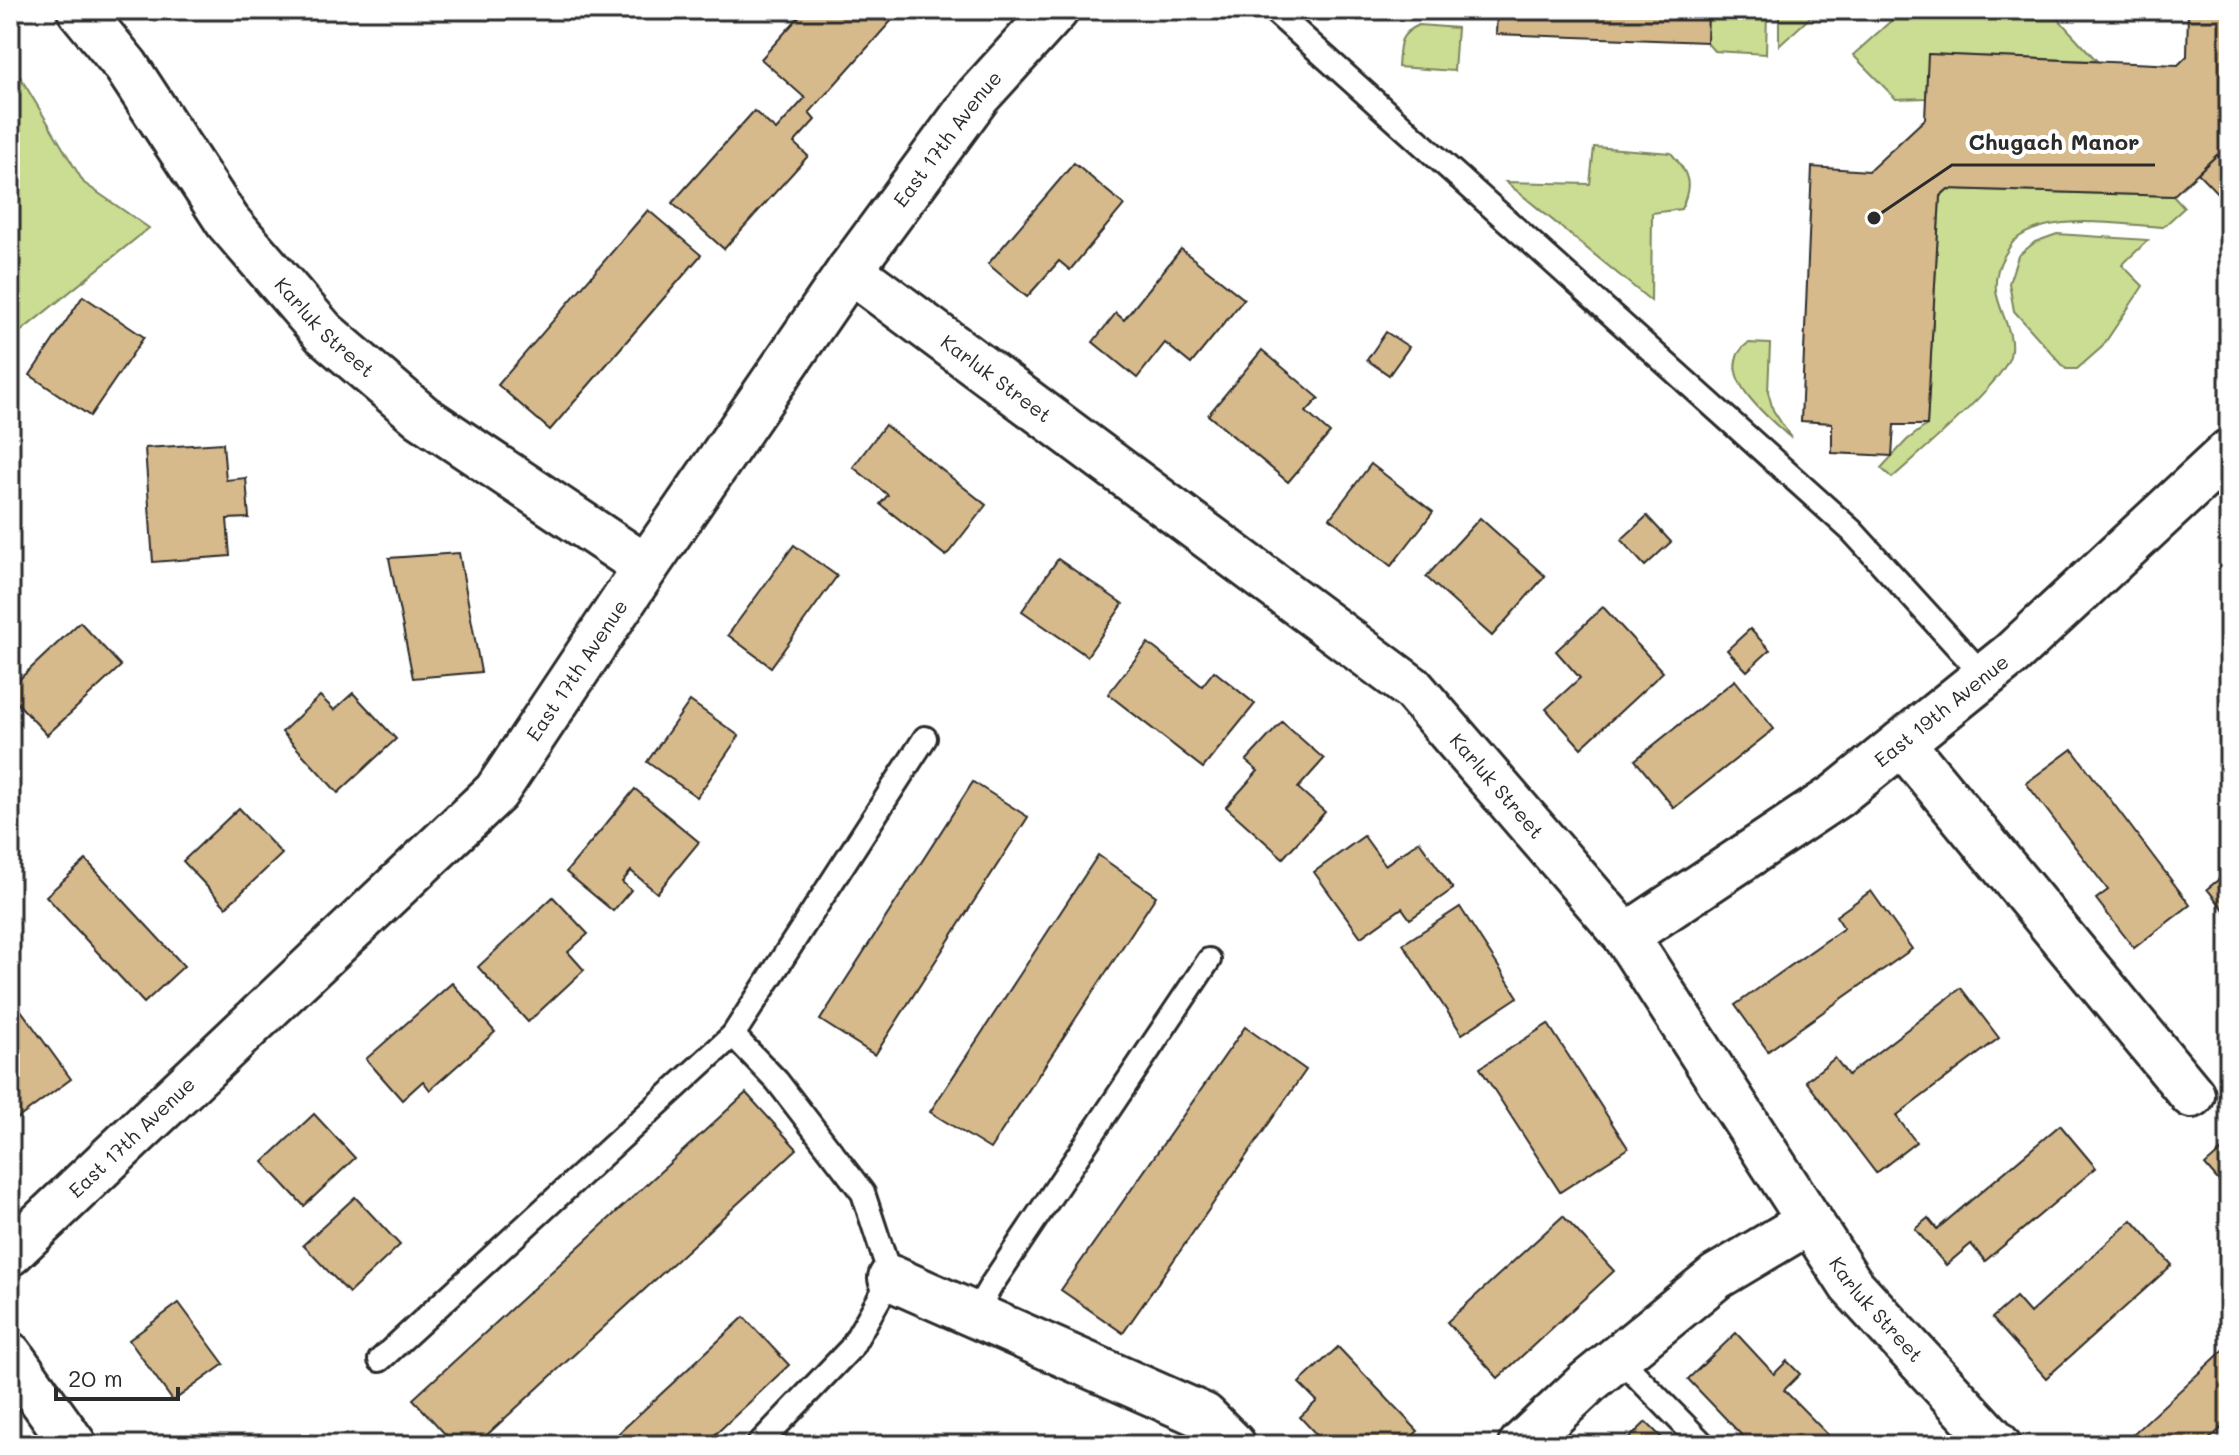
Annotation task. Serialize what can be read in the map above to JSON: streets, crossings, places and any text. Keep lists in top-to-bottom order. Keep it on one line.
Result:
{"streets":{"street":["East 17th Avenue","Karluk Street","East 19th Avenue"]},"crossings":[["East 17th Avenue","Karluk Street"],["Karluk Street","East 19th Avenue"]],"places":["Chugach Manor"],"scale_bar":"20 m"}
